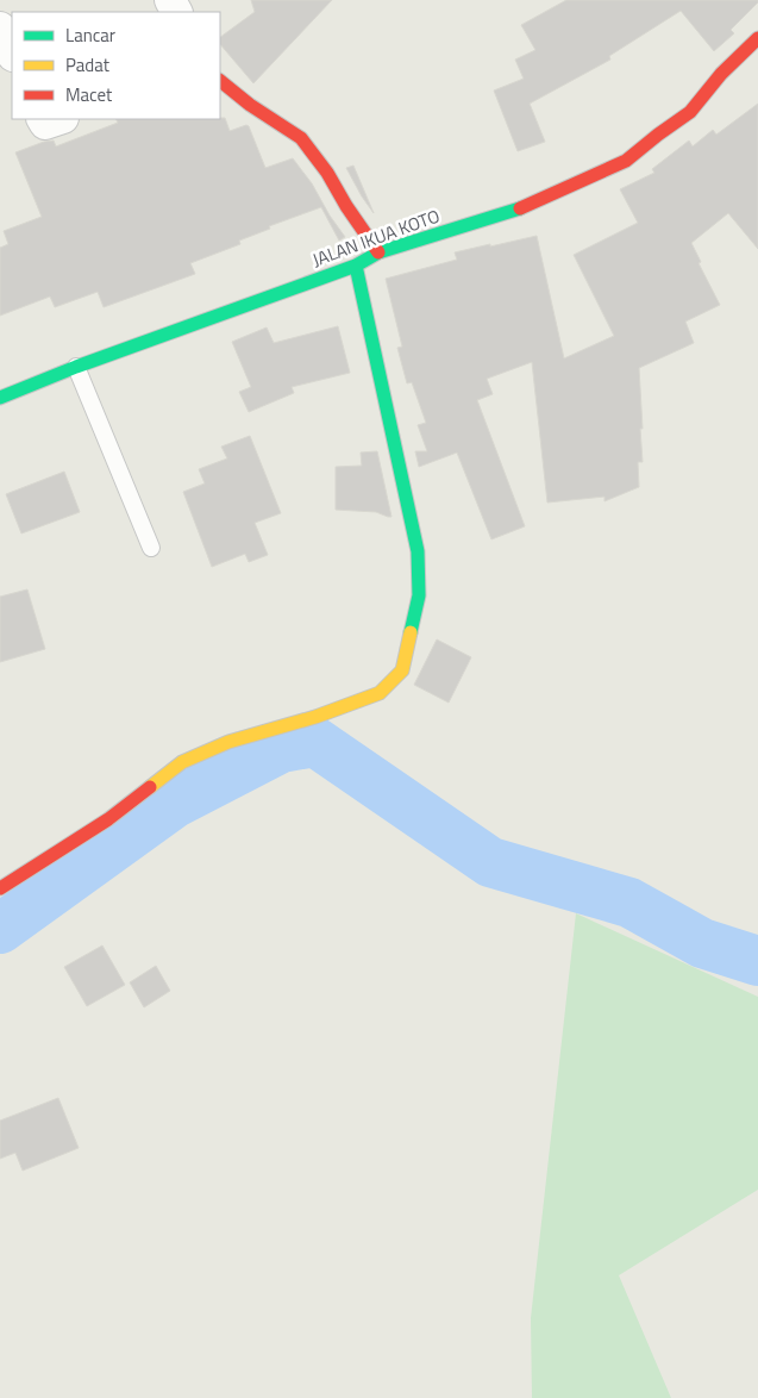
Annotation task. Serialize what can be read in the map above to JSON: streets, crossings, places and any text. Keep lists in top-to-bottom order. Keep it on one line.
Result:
{"streets":{"street":["JALAN IKUA KOTO"]},"legend":["Lancar","Padat","Macet"]}
